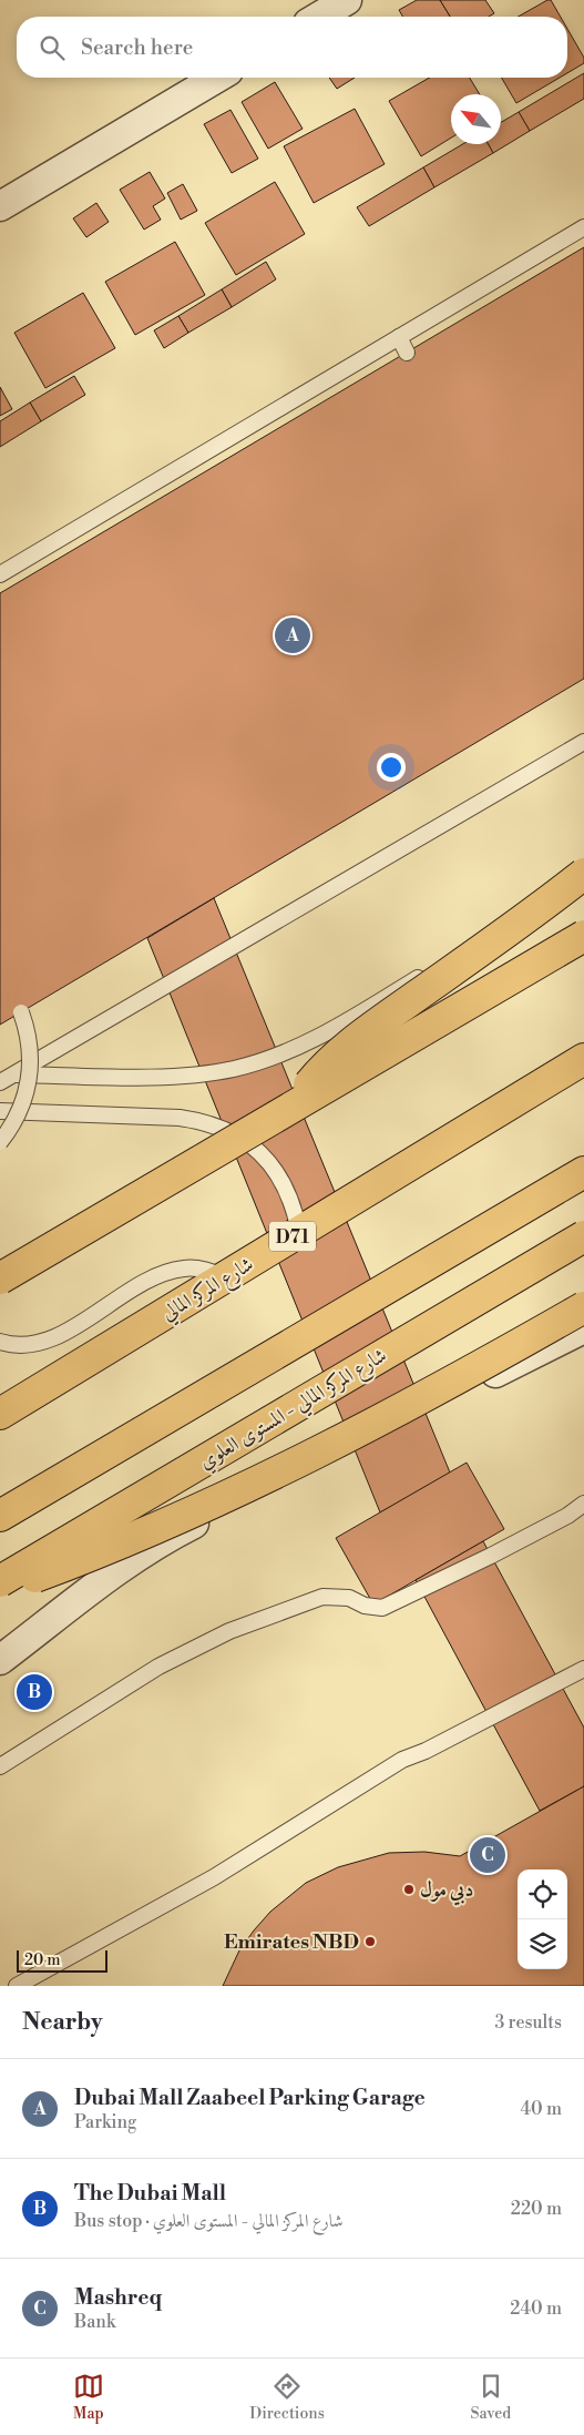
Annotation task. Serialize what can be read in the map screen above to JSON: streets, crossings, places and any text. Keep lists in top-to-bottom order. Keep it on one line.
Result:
{"streets":{"main road":["D71","شارع المركز المالي","شارع المركز المالي - المستوى العلوي"]},"places":["دبي مول","Emirates NBD"],"scale_bar":"20 m","north":"top left","page":{"search":"Search here","pins":["A","B","C"],"scale":"20 m","heading":["Nearby","3 results"],"list":[{"mark":"A","name":"Dubai Mall Zaabeel Parking Garage","note":"Parking","value":"40 m"},{"mark":"B","name":"The Dubai Mall","note":"Bus stop · شارع المركز المالي - المستوى العلوي","value":"220 m"},{"mark":"C","name":"Mashreq","note":"Bank","value":"240 m"}],"nav":["Map","Directions","Saved"]}}
